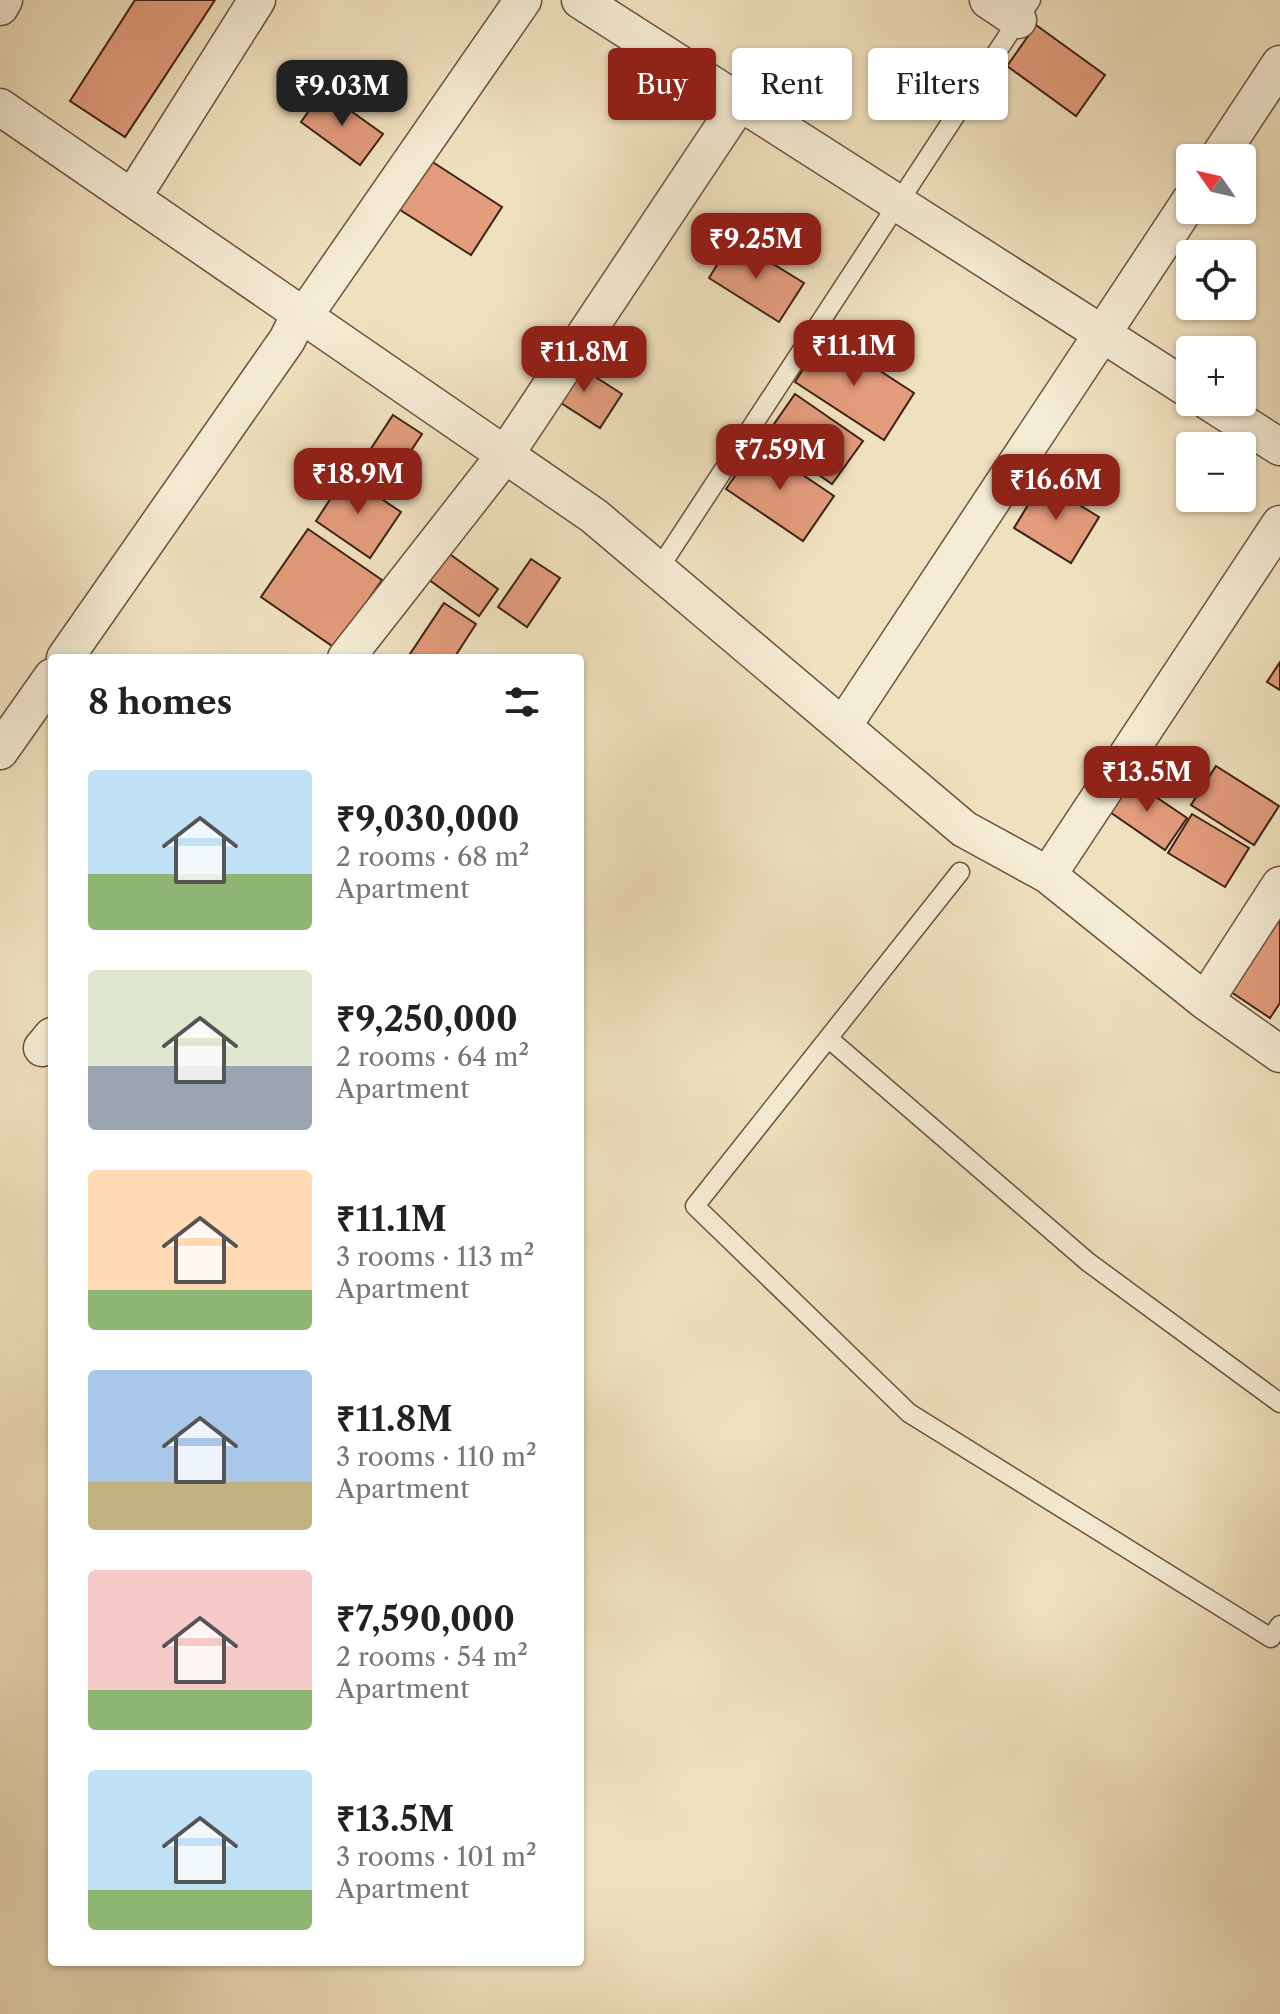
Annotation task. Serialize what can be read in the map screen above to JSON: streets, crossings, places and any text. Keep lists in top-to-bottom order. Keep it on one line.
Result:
{"north":"top left","page":{"chip":["Buy","Rent","Filters"],"price":["₹9.03M","₹9.25M","₹11.1M","₹11.8M","₹7.59M","₹18.9M","₹16.6M","₹13.5M"],"map_buttons":["+","−"],"heading":"8 homes","list":[{"name":"₹9,030,000","note":"2 rooms · 68 m² · Apartment"},{"name":"₹9,250,000","note":"2 rooms · 64 m² · Apartment"},{"name":"₹11.1M","note":"3 rooms · 113 m² · Apartment"},{"name":"₹11.8M","note":"3 rooms · 110 m² · Apartment"},{"name":"₹7,590,000","note":"2 rooms · 54 m² · Apartment"},{"name":"₹13.5M","note":"3 rooms · 101 m² · Apartment"}]}}
